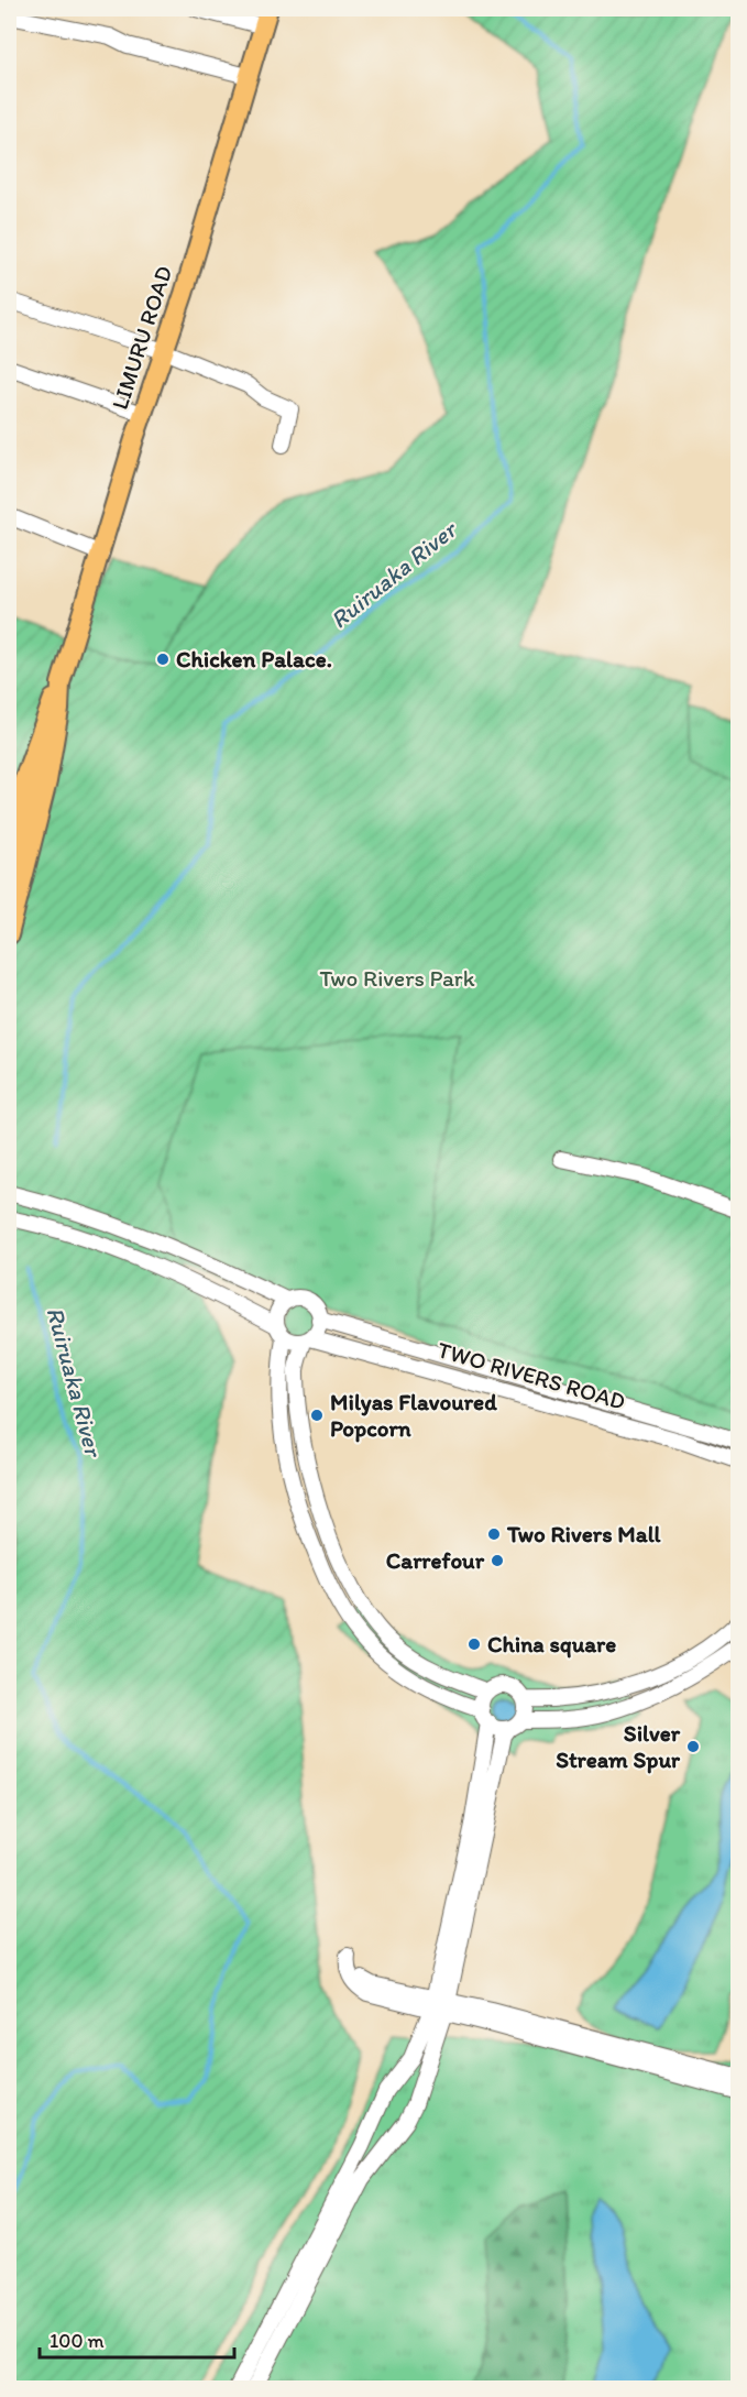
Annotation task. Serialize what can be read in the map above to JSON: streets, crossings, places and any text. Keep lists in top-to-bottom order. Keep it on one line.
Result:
{"streets":{"main road":["LIMURU ROAD"],"street":["TWO RIVERS ROAD"]},"water":["Ruiruaka River"],"parks":["Two Rivers Park"],"places":["Chicken Palace.","Milyas Flavoured Popcorn","Two Rivers Mall","Carrefour","China square","Silver Stream Spur"],"scale_bar":"100 m"}
